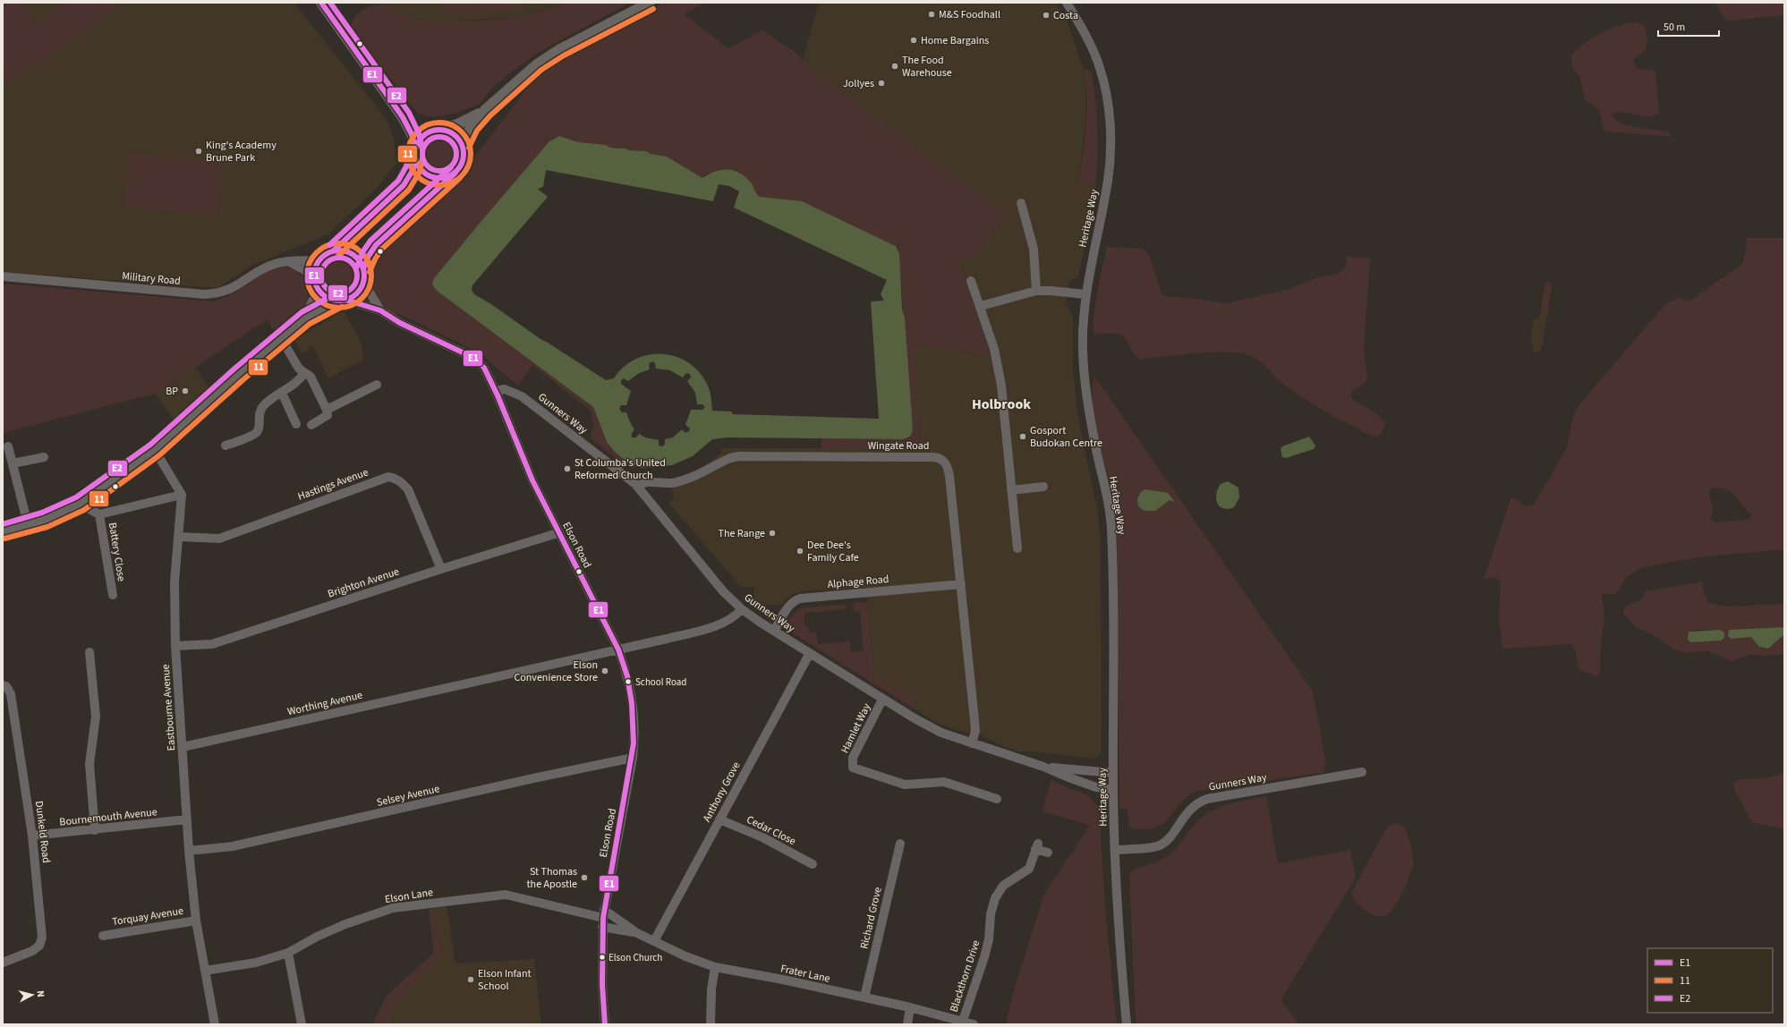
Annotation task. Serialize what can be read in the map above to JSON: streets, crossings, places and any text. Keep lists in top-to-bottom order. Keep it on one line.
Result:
{"streets":{"street":["Heritage Way","Military Road","Gunners Way","Wingate Road","Hastings Avenue","Elson Road","Battery Close","Alphage Road","Brighton Avenue","Worthing Avenue","Eastbourne Avenue","Hamlet Way","Anthony Grove","Selsey Avenue","Bournemouth Avenue","Cedar Close","Dunkeld Road","Elson Lane","Torquay Avenue","Richard Grove","Frater Lane","Blackthorn Drive"]},"crossings":[["Heritage Way","Gunners Way"],["Military Road","Elson Road"],["Gunners Way","Wingate Road"],["Gunners Way","Elson Road"],["Gunners Way","Alphage Road"],["Gunners Way","Hamlet Way"],["Gunners Way","Anthony Grove"],["Wingate Road","Alphage Road"],["Hastings Avenue","Brighton Avenue"],["Hastings Avenue","Eastbourne Avenue"],["Elson Road","Brighton Avenue"],["Elson Road","Worthing Avenue"],["Elson Road","Selsey Avenue"],["Elson Road","Elson Lane"],["Elson Road","Frater Lane"],["Brighton Avenue","Eastbourne Avenue"],["Worthing Avenue","Eastbourne Avenue"],["Eastbourne Avenue","Selsey Avenue"],["Eastbourne Avenue","Bournemouth Avenue"],["Eastbourne Avenue","Elson Lane"],["Eastbourne Avenue","Torquay Avenue"],["Anthony Grove","Cedar Close"],["Anthony Grove","Frater Lane"],["Bournemouth Avenue","Dunkeld Road"],["Elson Lane","Frater Lane"],["Richard Grove","Frater Lane"],["Frater Lane","Blackthorn Drive"]],"districts":["Holbrook"],"places":["M&S Foodhall","Costa","Home Bargains","The Food Warehouse","Jollyes","King's Academy Brune Park","BP","Gosport Budokan Centre","St Columba's United Reformed Church","The Range","Dee Dee's Family Cafe","Elson Convenience Store","School Road","St Thomas the Apostle","Elson Church","Elson Infant School"],"lines":["transit line E1","transit line E2","transit line 11"],"legend":["E1","11","E2"],"scale_bar":"50 m","north":"right"}
